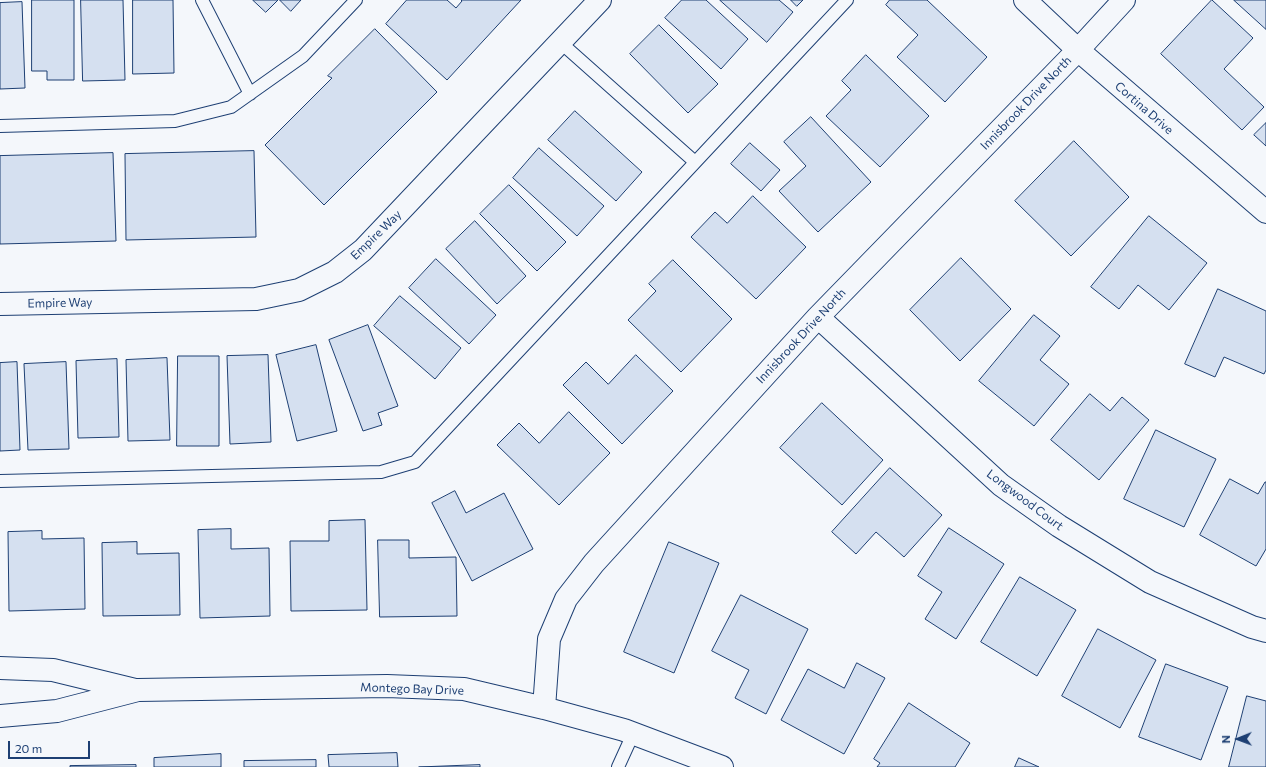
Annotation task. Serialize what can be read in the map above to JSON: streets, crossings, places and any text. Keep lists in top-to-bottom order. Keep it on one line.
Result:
{"streets":{"street":["Innisbrook Drive North","Cortina Drive","Empire Way","Longwood Court","Montego Bay Drive"]},"crossings":[["Innisbrook Drive North","Cortina Drive"],["Innisbrook Drive North","Longwood Court"],["Innisbrook Drive North","Montego Bay Drive"]],"scale_bar":"20 m","north":"left"}
